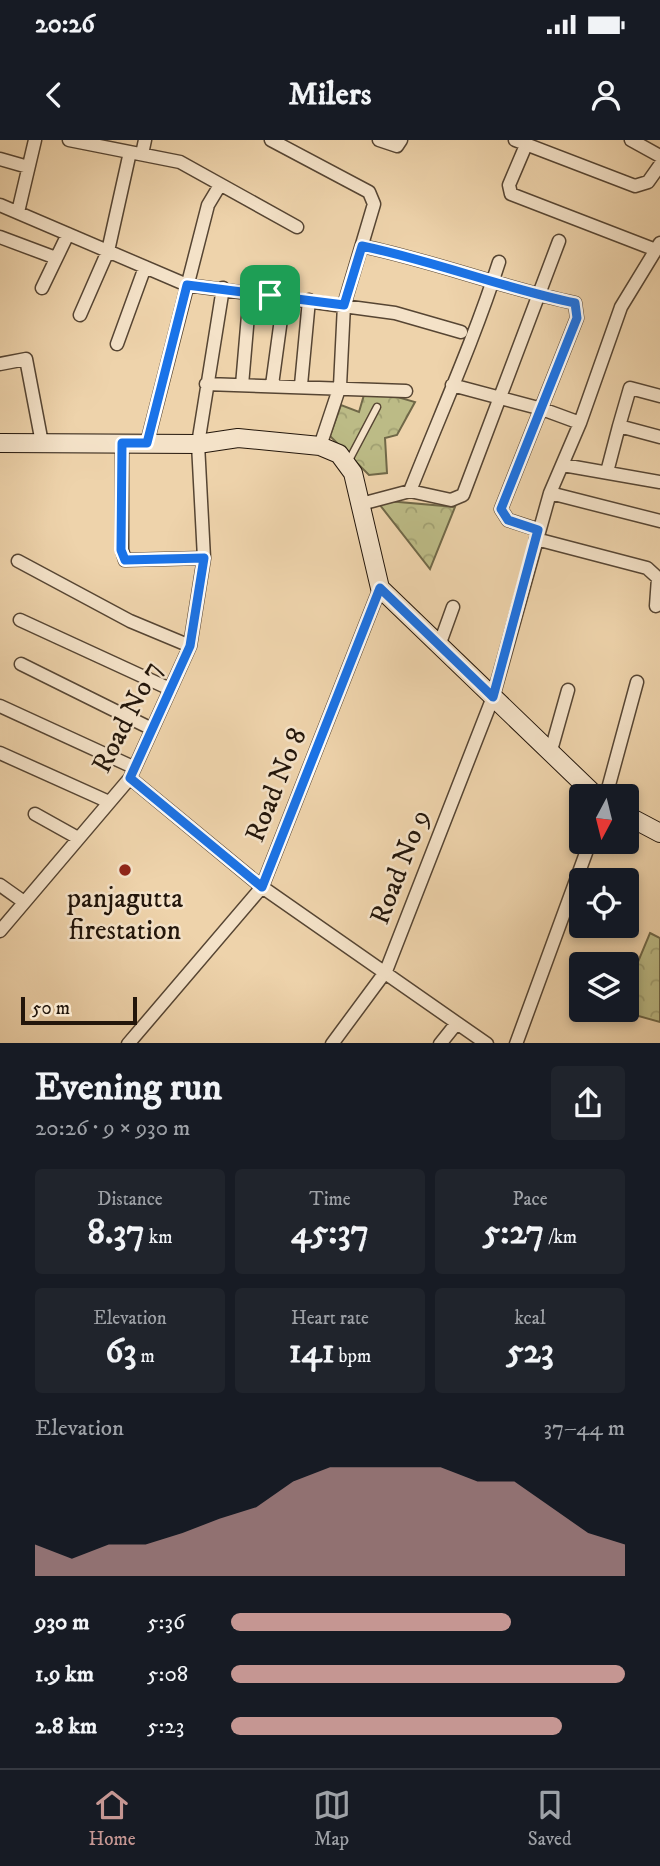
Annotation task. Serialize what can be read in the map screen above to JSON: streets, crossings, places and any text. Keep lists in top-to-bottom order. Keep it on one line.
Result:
{"streets":{"street":["Road No 7","Road No 8","Road No 9"]},"places":["panjagutta firestation"],"scale_bar":"50 m","north":"bottom","page":{"status":"20:26","header":"Milers","scale":"50 m","heading":["Evening run","20:26 · 9 × 930 m"],"stats":[["Distance","8.37 km"],["Time","45:37"],["Pace","5:27 /km"],["Elevation","63 m"],["Heart rate","141 bpm"],["kcal","523"]],"chart":["Elevation","37–44 m"],"list":[{"name":"930 m","note":"5:36"},{"name":"1.9 km","note":"5:08"},{"name":"2.8 km","note":"5:23"}],"tabs":["Home","Map","Saved"]}}
